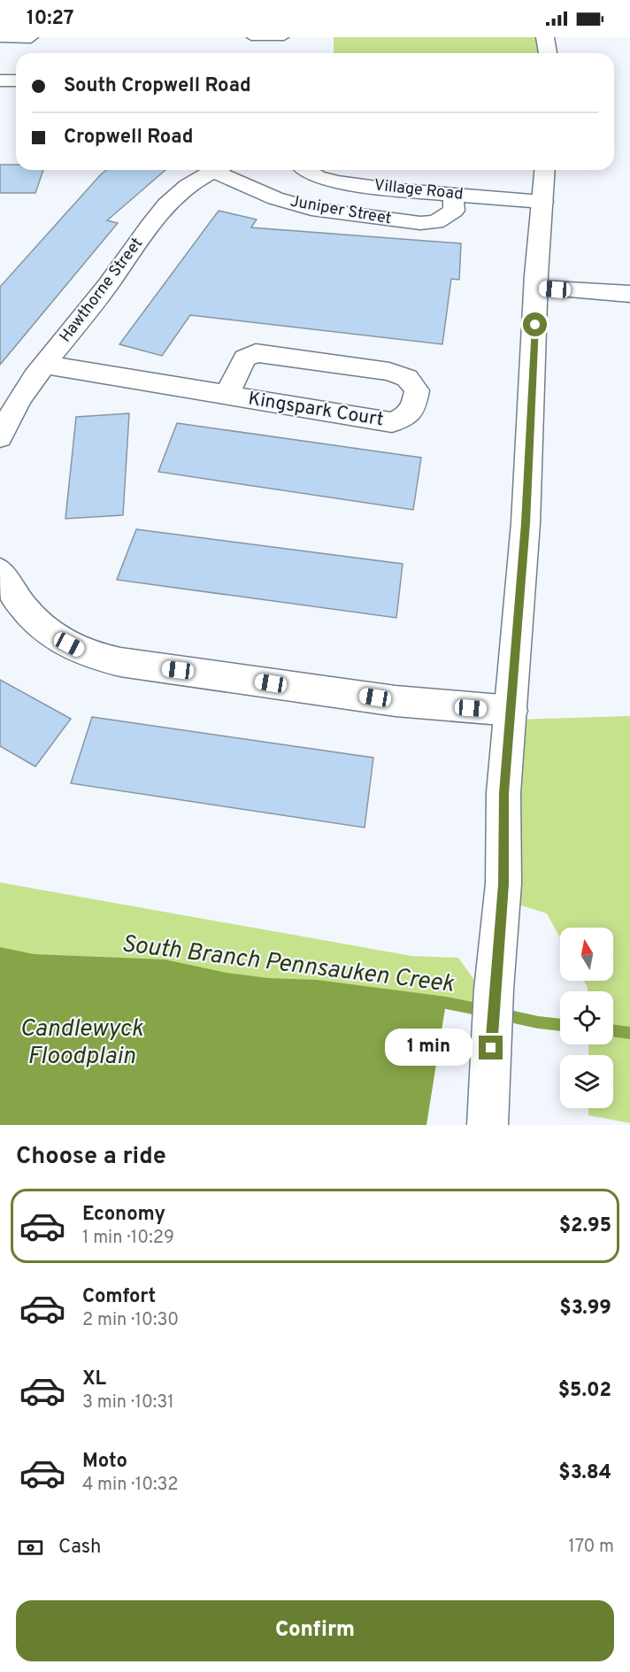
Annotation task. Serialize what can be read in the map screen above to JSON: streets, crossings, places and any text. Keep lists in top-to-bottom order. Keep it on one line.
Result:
{"streets":{"street":["Village Road","Juniper Street","Hawthorne Street","Kingspark Court"]},"crossings":[["Village Road","Juniper Street"],["Hawthorne Street","Kingspark Court"]],"water":["South Branch Pennsauken Creek","Candlewyck Floodplain"],"north":"top","page":{"status":"10:27","banner":["South Cropwell Road","Cropwell Road"],"bubble":"1 min","heading":"Choose a ride","list":[{"name":"Economy","note":"1 min · 10:29","value":"$2.95"},{"name":"Comfort","note":"2 min · 10:30","value":"$3.99"},{"name":"XL","note":"3 min · 10:31","value":"$5.02"},{"name":"Moto","note":"4 min · 10:32","value":"$3.84"}],"pay":["Cash","170 m"],"buttons":"Confirm"}}
